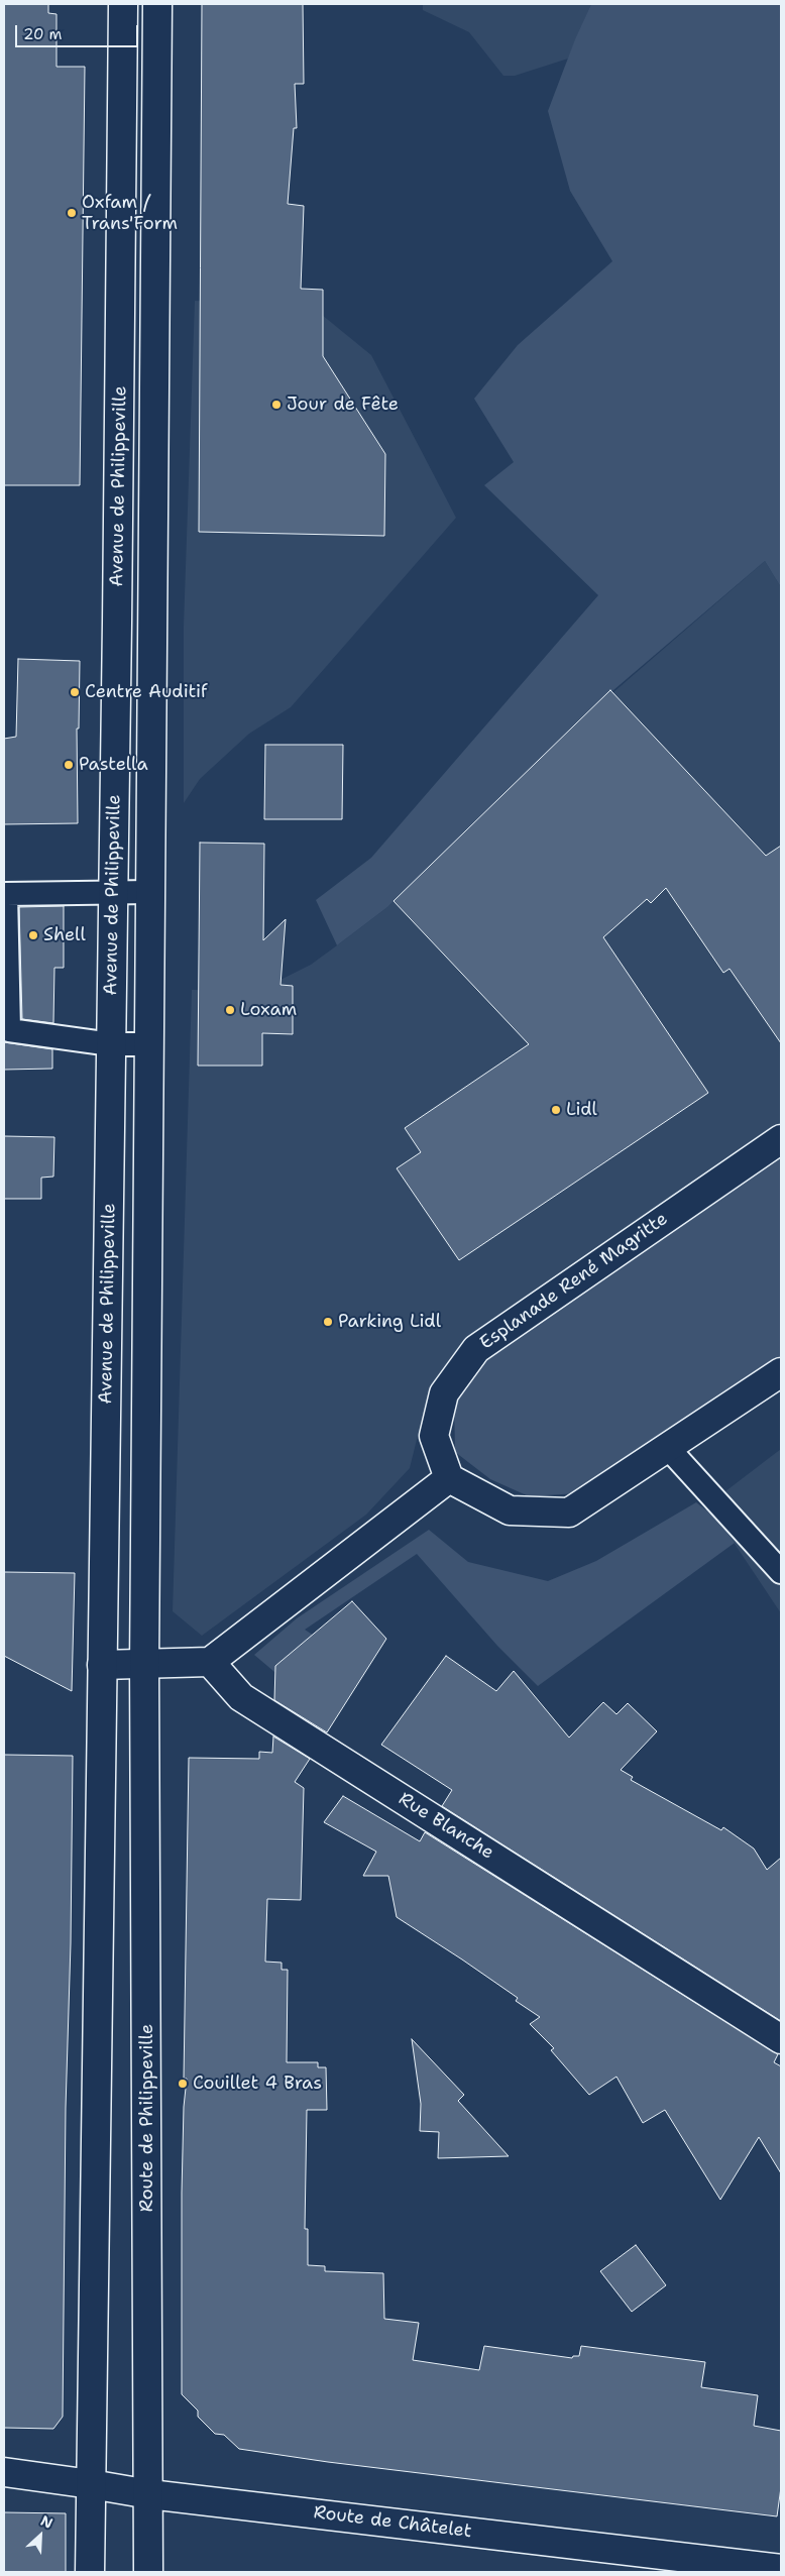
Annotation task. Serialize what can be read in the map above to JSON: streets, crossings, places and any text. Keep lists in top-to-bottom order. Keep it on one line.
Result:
{"streets":{"main road":["Avenue de Philippeville","Esplanade René Magritte","Rue Blanche","Route de Philippeville","Route de Châtelet"]},"crossings":[["Avenue de Philippeville","Route de Philippeville"],["Route de Philippeville","Route de Châtelet"]],"places":["Oxfam / Trans'Form","Jour de Fête","Centre Auditif","Pastella","Shell","Loxam","Lidl","Parking Lidl","Couillet 4 Bras"],"scale_bar":"20 m","north":"top right"}
